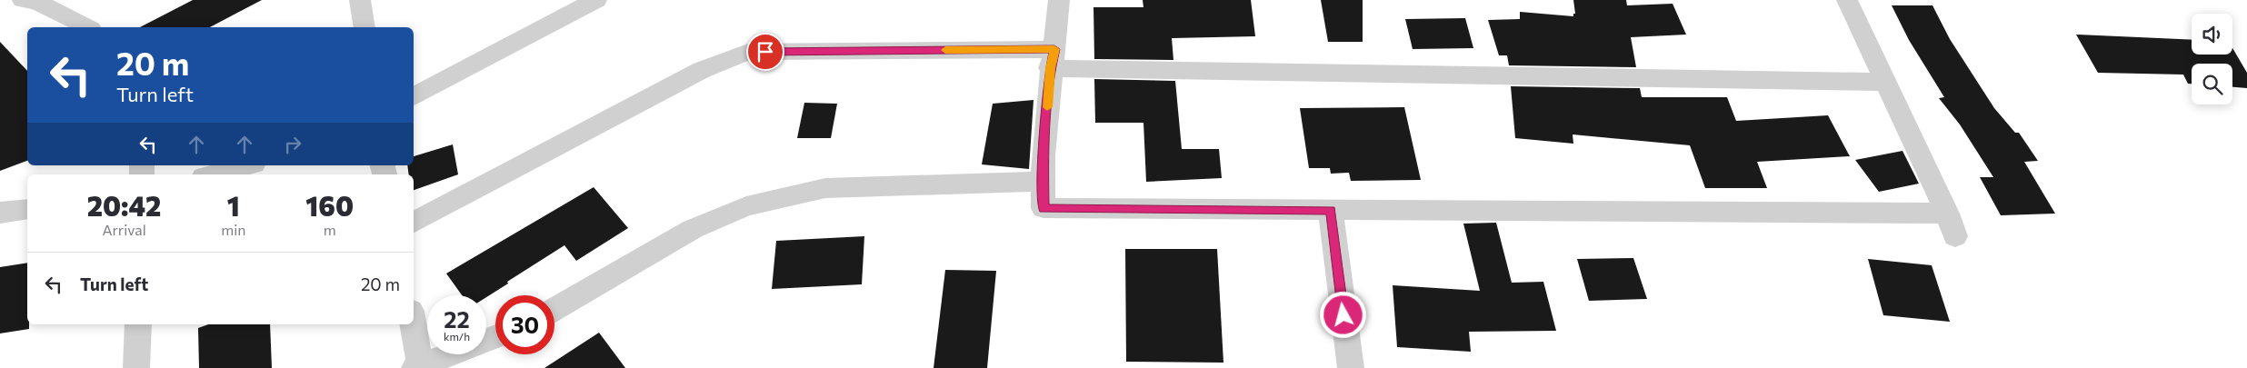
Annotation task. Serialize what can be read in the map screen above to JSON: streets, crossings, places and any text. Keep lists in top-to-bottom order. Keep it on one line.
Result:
{"page":{"turn":["20 m","Turn left"],"eta":["20:42","Arrival","1","min","160","m"],"list":[{"name":"Turn left","value":"20 m"}],"speed":"22 km/h","limit":"30"}}
